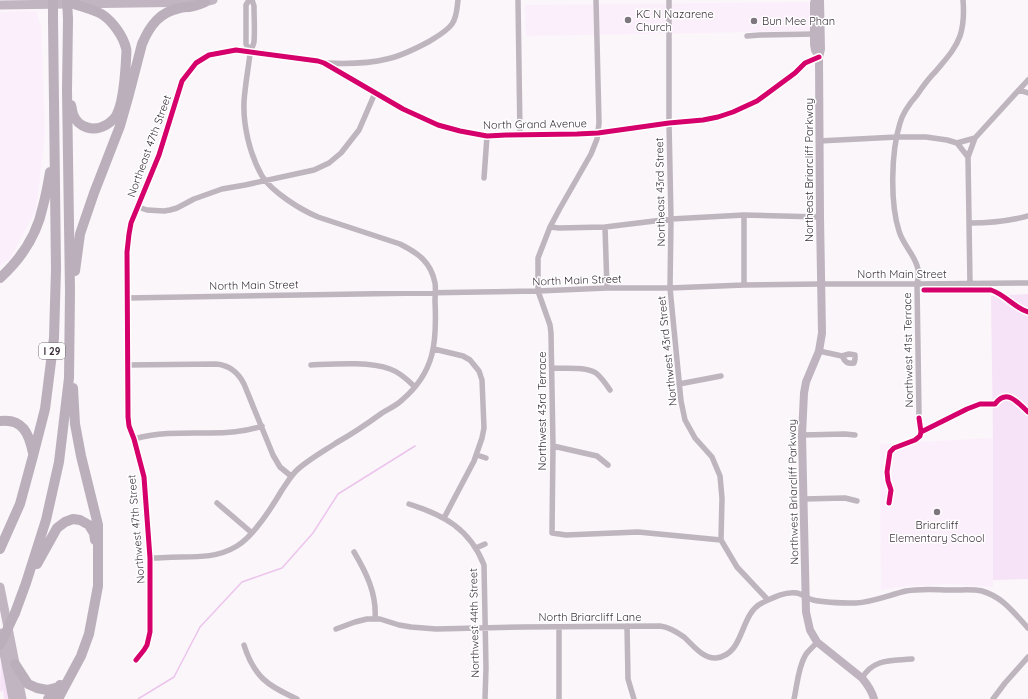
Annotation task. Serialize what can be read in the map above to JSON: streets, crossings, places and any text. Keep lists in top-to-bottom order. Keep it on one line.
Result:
{"streets":{"highway":["I 29"],"main road":["Northeast Briarcliff Parkway","Northwest Briarcliff Parkway"],"street":["North Grand Avenue","Northeast 47th Street","Northeast 43rd Street","North Main Street","Northwest 41st Terrace","Northwest 43rd Street","Northwest 43rd Terrace","Northwest 47th Street","North Briarcliff Lane","Northwest 44th Street"]},"crossings":[["North Grand Avenue","Northeast 47th Street"],["North Grand Avenue","Northeast Briarcliff Parkway"],["North Grand Avenue","Northeast 43rd Street"],["North Grand Avenue","Northwest 43rd Terrace"],["Northeast 47th Street","North Main Street"],["Northeast 47th Street","Northwest 47th Street"],["Northeast Briarcliff Parkway","North Main Street"],["Northeast Briarcliff Parkway","Northwest Briarcliff Parkway"],["Northeast 43rd Street","North Main Street"],["Northeast 43rd Street","Northwest 43rd Street"],["North Main Street","Northwest 41st Terrace"],["North Main Street","Northwest 43rd Street"],["North Main Street","Northwest 43rd Terrace"],["North Main Street","Northwest Briarcliff Parkway"],["North Main Street","Northwest 47th Street"],["Northwest 43rd Street","Northwest 43rd Terrace"],["Northwest 43rd Street","North Briarcliff Lane"],["Northwest Briarcliff Parkway","North Briarcliff Lane"],["North Briarcliff Lane","Northwest 44th Street"]],"places":["KC N Nazarene Church","Bun Mee Phan","Briarcliff Elementary School"]}
